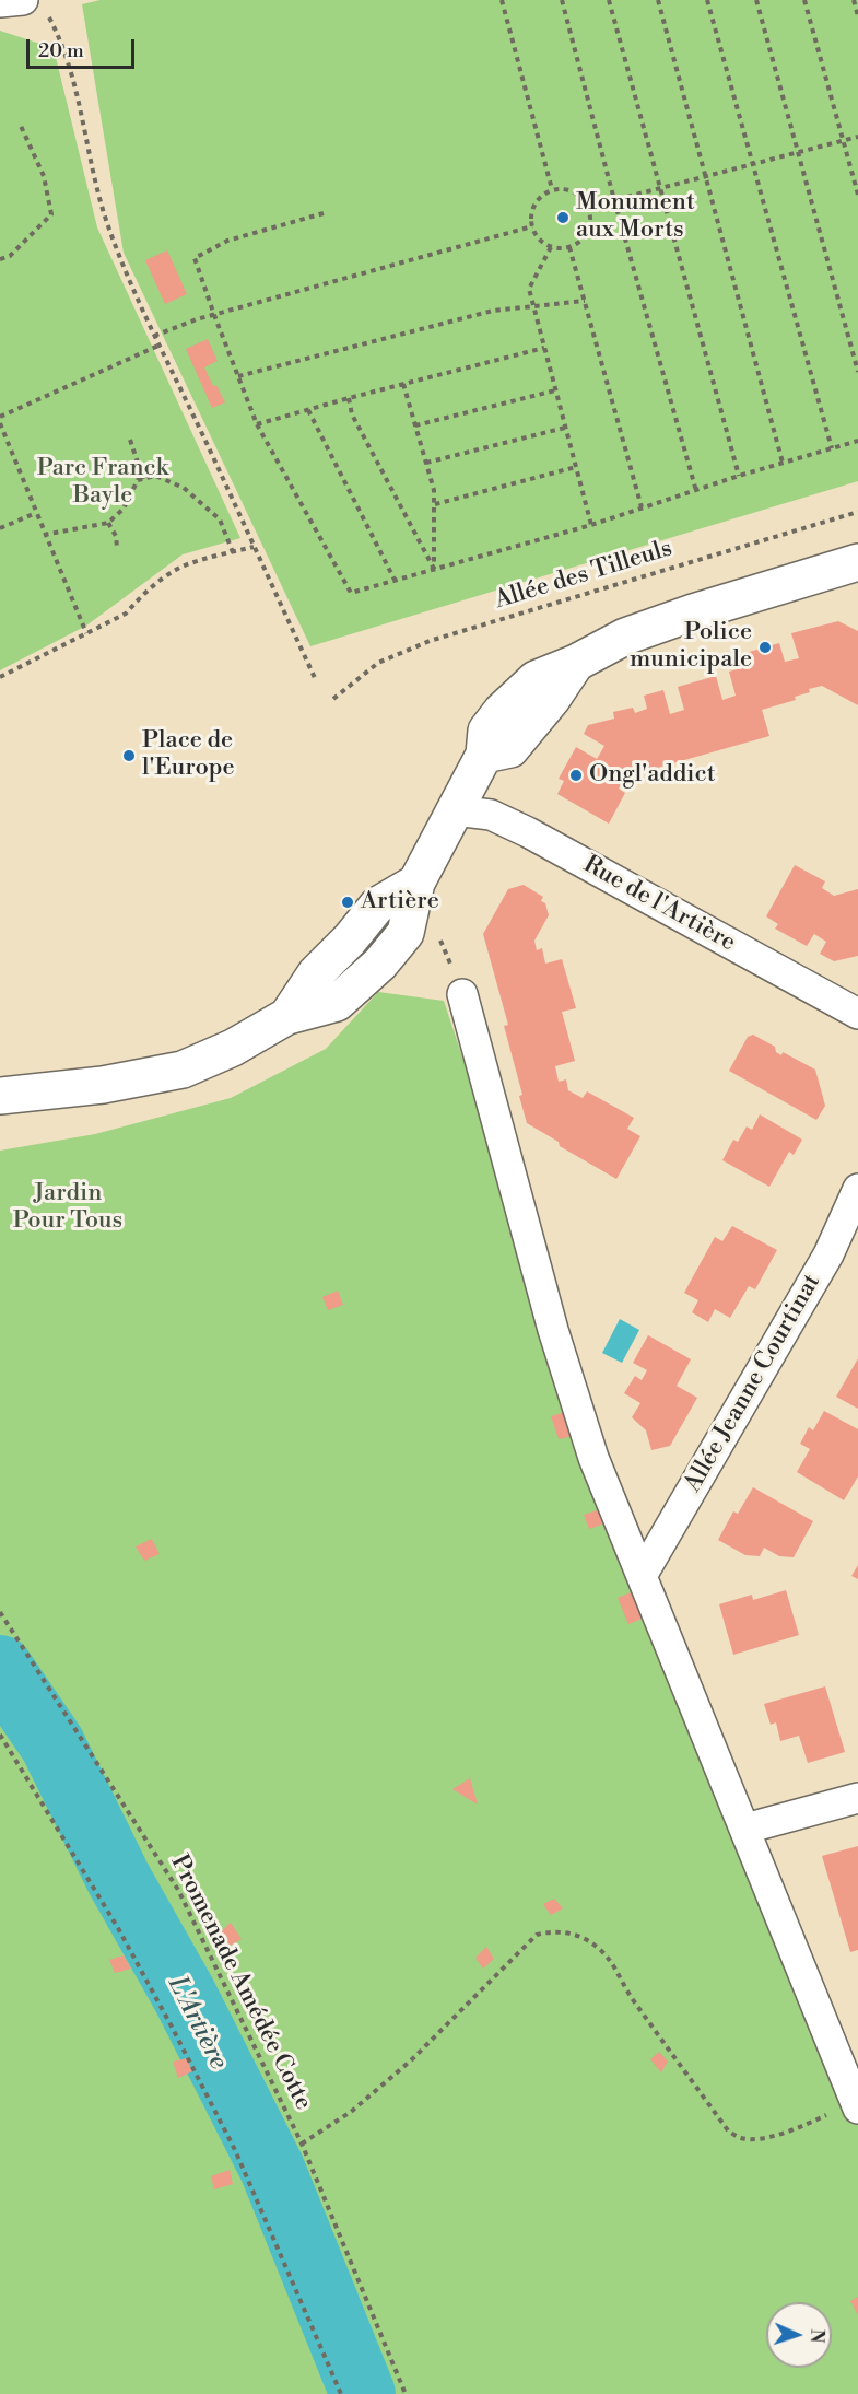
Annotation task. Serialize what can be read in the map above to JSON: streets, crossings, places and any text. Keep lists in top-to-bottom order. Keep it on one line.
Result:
{"streets":{"street":["Rue de l'Artière","Allée Jeanne Courtinat"],"path":["Allée des Tilleuls","Promenade Amédée Cotte"]},"water":["L'Artière"],"parks":["Parc Franck Bayle","Jardin Pour Tous"],"places":["Monument aux Morts","Police municipale","Place de l'Europe","Ongl'addict","Artière"],"scale_bar":"20 m","north":"right"}
